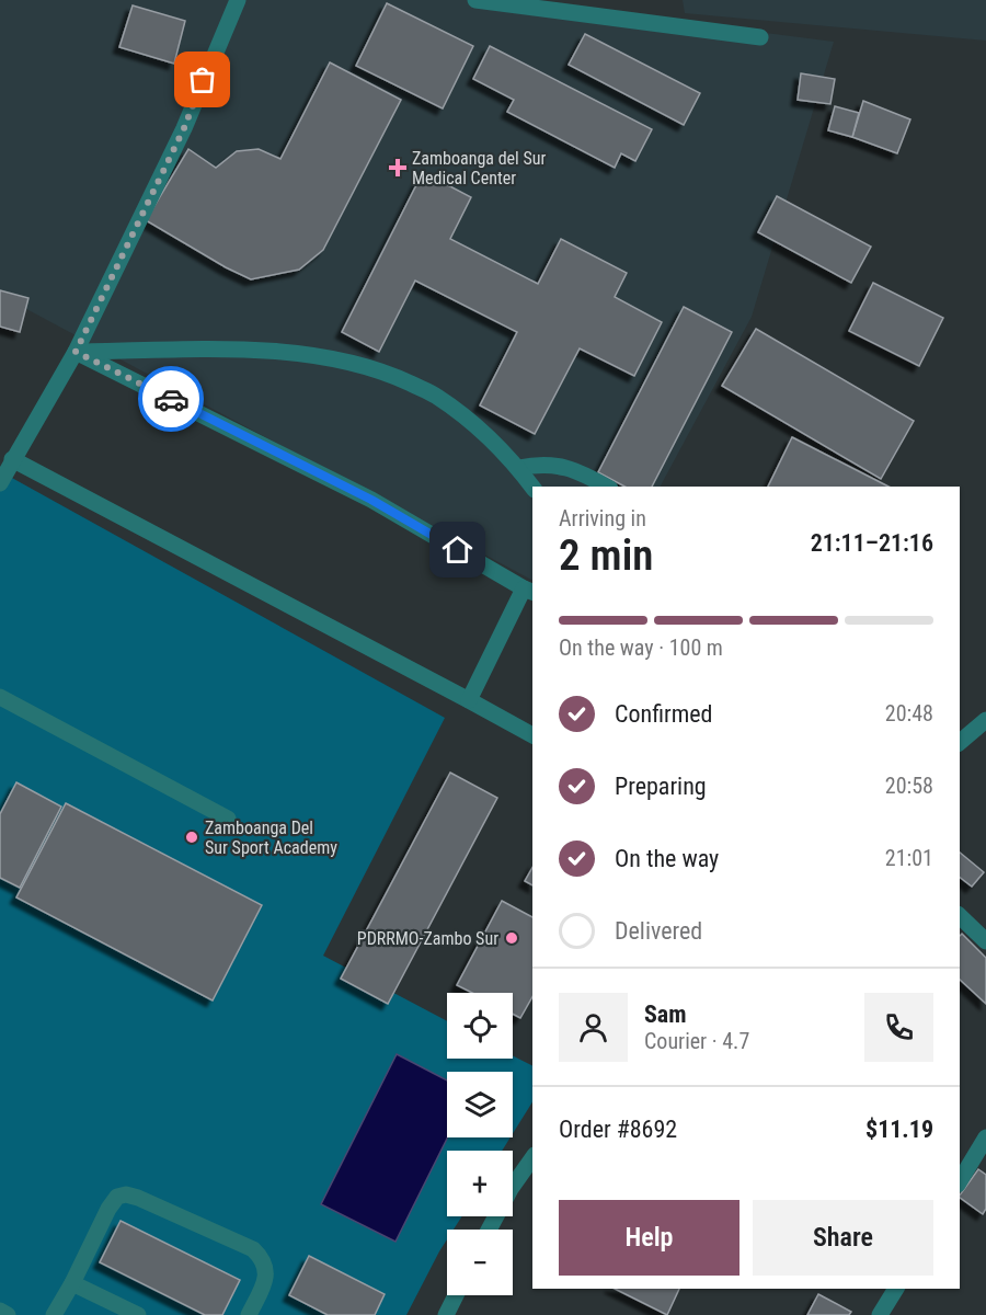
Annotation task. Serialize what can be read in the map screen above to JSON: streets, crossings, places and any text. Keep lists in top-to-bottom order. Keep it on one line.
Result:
{"places":{"health":["Zamboanga del Sur Medical Center"],"other":["Zamboanga Del Sur Sport Academy","PDRRMO-Zambo Sur"]},"page":{"heading":["2 min","Arriving in","21:11–21:16"],"panel":["Sam","Courier · 4.7","Order #8692","$11.19"],"bar":"On the way · 100 m","list":[["Confirmed","20:48"],["Preparing","20:58"],["On the way","21:01"],"Delivered"],"map_buttons":["+","−"],"buttons":["Help","Share"]}}
